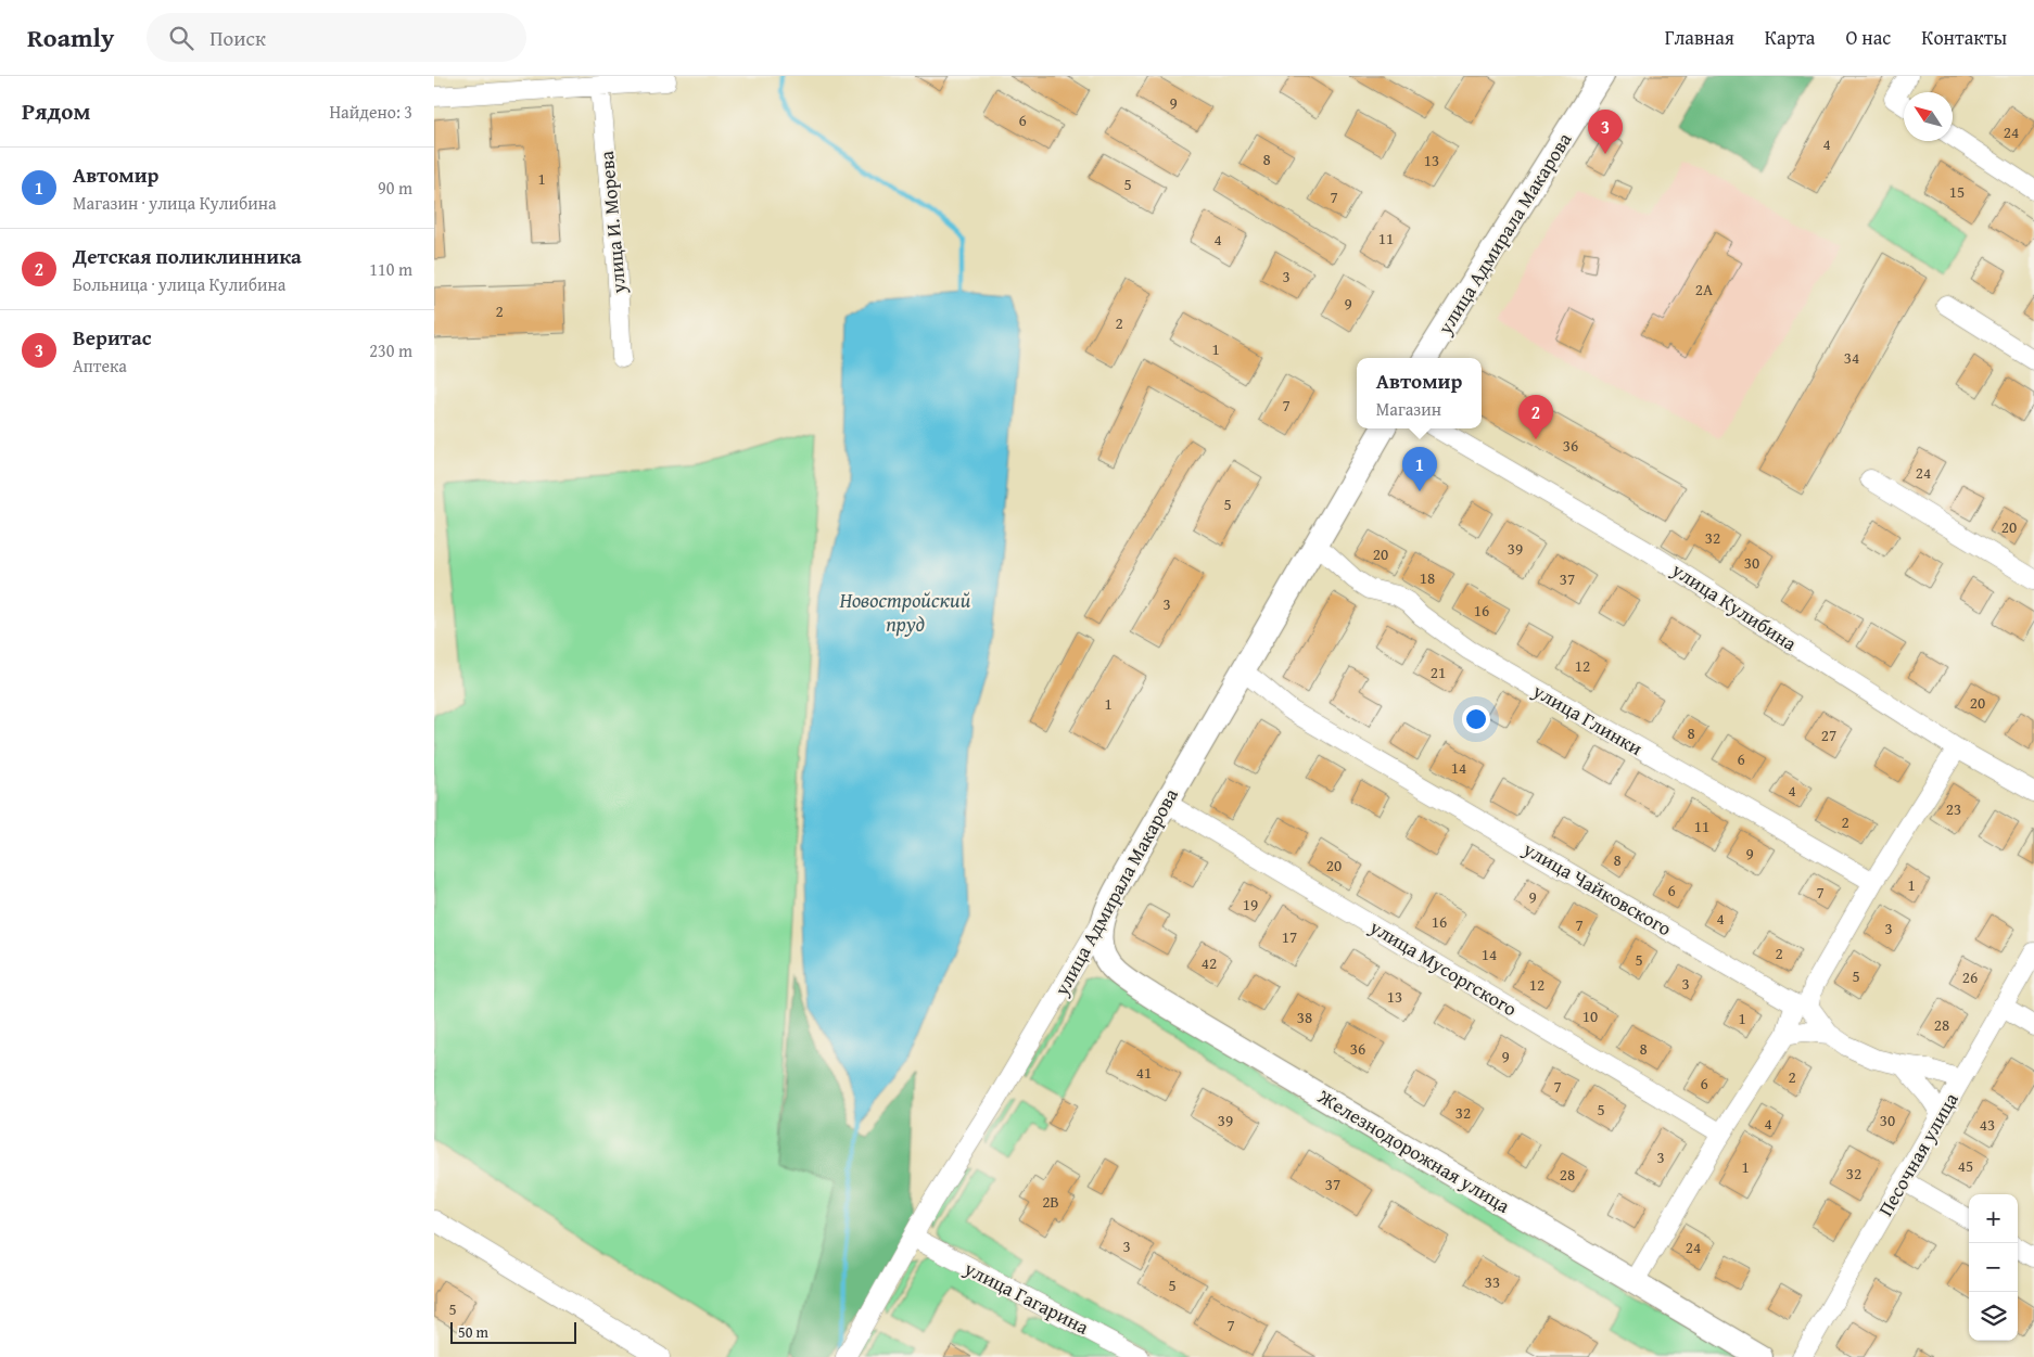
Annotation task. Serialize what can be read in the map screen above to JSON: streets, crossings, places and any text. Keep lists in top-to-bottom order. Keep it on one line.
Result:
{"streets":{"street":["улица И. Морева","улица Адмирала Макарова","улица Кулибина","улица Глинки","улица Чайковского","улица Мусоргского","Железнодорожная улица","Песочная улица","улица Гагарина"]},"crossings":[["улица Адмирала Макарова","улица Глинки"],["улица Адмирала Макарова","улица Чайковского"],["улица Адмирала Макарова","улица Мусоргского"],["улица Адмирала Макарова","Железнодорожная улица"],["улица Адмирала Макарова","улица Гагарина"],["улица Чайковского","Песочная улица"]],"water":["Новостройский пруд"],"house_numbers":["9","6","24","4","8","13","1","5","15","7","11","4","3","2А","9","2","2","1","34","7","36","24","5","20","32","39","20","30","18","37","3","16","12","21","20","1","8","27","6","14","4","23","2","11","9","8","20","1","6","7","9","19","4","16","7","3","17","2","14","5","42","5","26","3","12","13","10","38","1","28","36","8","9","41","2","6","7","5","32","39","30","4","43","3","45","1","32","28","37","2В","3","24","33","5","5","7"],"scale_bar":"50 m","north":"top left","page":{"header":"Roamly","search":"Поиск","nav":["Главная","Карта","О нас","Контакты"],"heading":["Рядом","Найдено: 3"],"pins":["3","2","1"],"list":[{"mark":"1","name":"Автомир","note":"Магазин · улица Кулибина","value":"90 m"},{"mark":"2","name":"Детская поликлинника","note":"Больница · улица Кулибина","value":"110 m"},{"mark":"3","name":"Веритас","note":"Аптека","value":"230 m"}],"popup":["Автомир","Магазин"],"map_buttons":["+","−"],"scale":"50 m"}}
